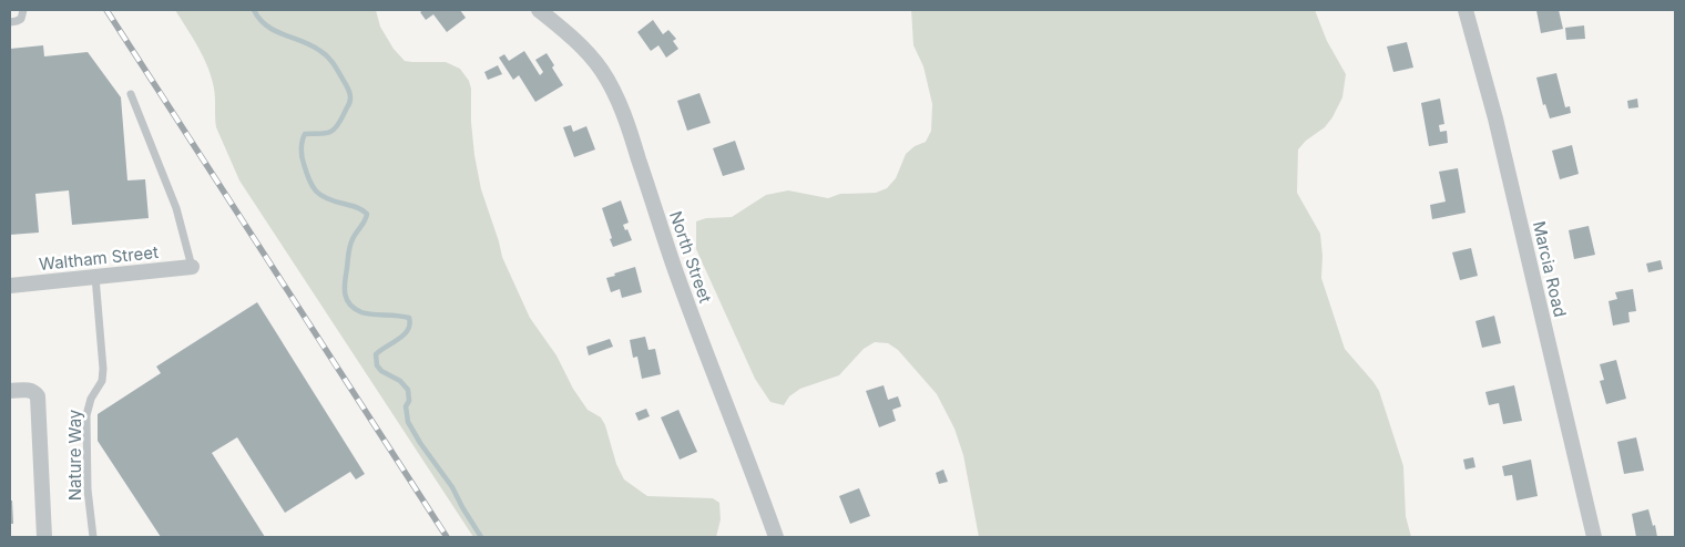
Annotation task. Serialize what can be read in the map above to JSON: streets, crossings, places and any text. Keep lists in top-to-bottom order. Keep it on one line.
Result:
{"streets":{"street":["North Street","Waltham Street","Marcia Road"],"lane":["Nature Way"]},"crossings":[["Waltham Street","Nature Way"]]}
